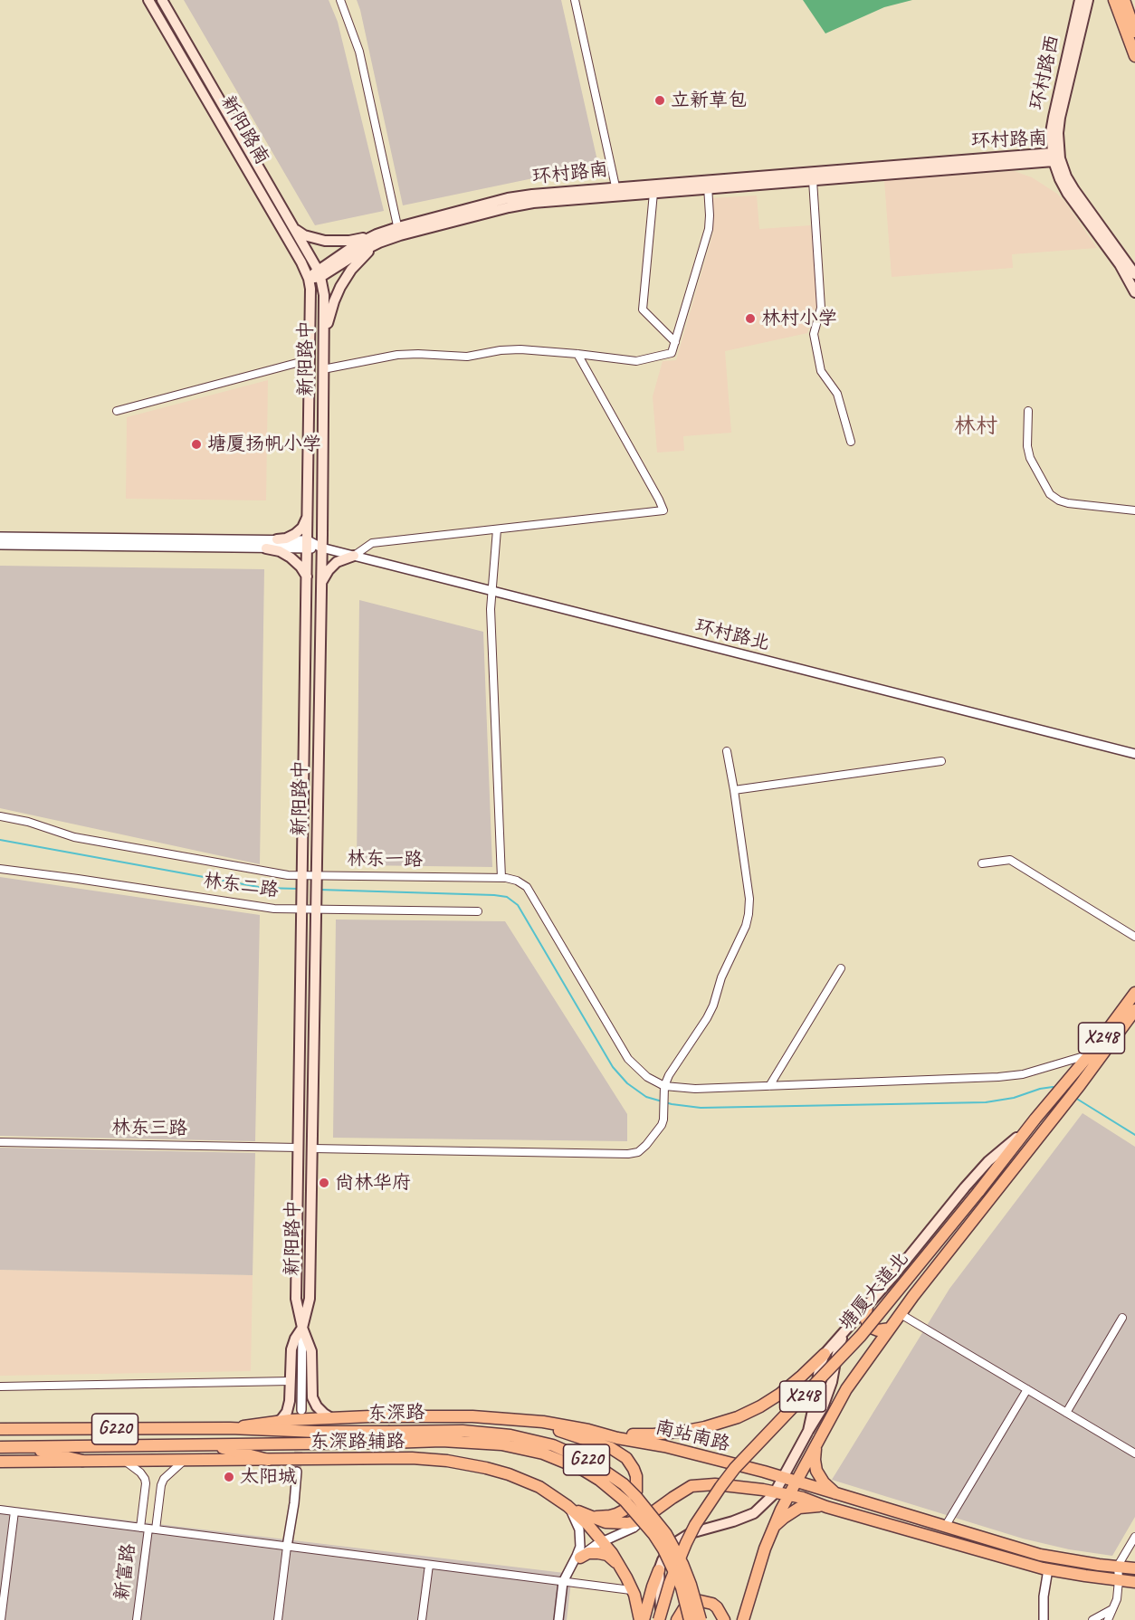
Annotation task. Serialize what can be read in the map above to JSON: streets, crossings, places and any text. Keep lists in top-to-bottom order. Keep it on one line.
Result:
{"streets":{"main road":["环村路西","新阳路南","环村路南","新阳路中","X248","塘厦大道北","东深路","G220","南站南路","东深路辅路"],"street":["环村路北","林东一路","林东二路","林东三路","新富路"]},"crossings":[["环村路西","环村路南"],["新阳路南","环村路南"],["新阳路南","新阳路中"],["环村路南","新阳路中"],["新阳路中","环村路北"],["新阳路中","林东一路"],["新阳路中","林东二路"],["新阳路中","林东三路"],["塘厦大道北","南站南路"],["东深路","南站南路"]],"districts":["林村"],"places":["立新草包","林村小学","塘厦扬帆小学","尚林华府","太阳城"]}
